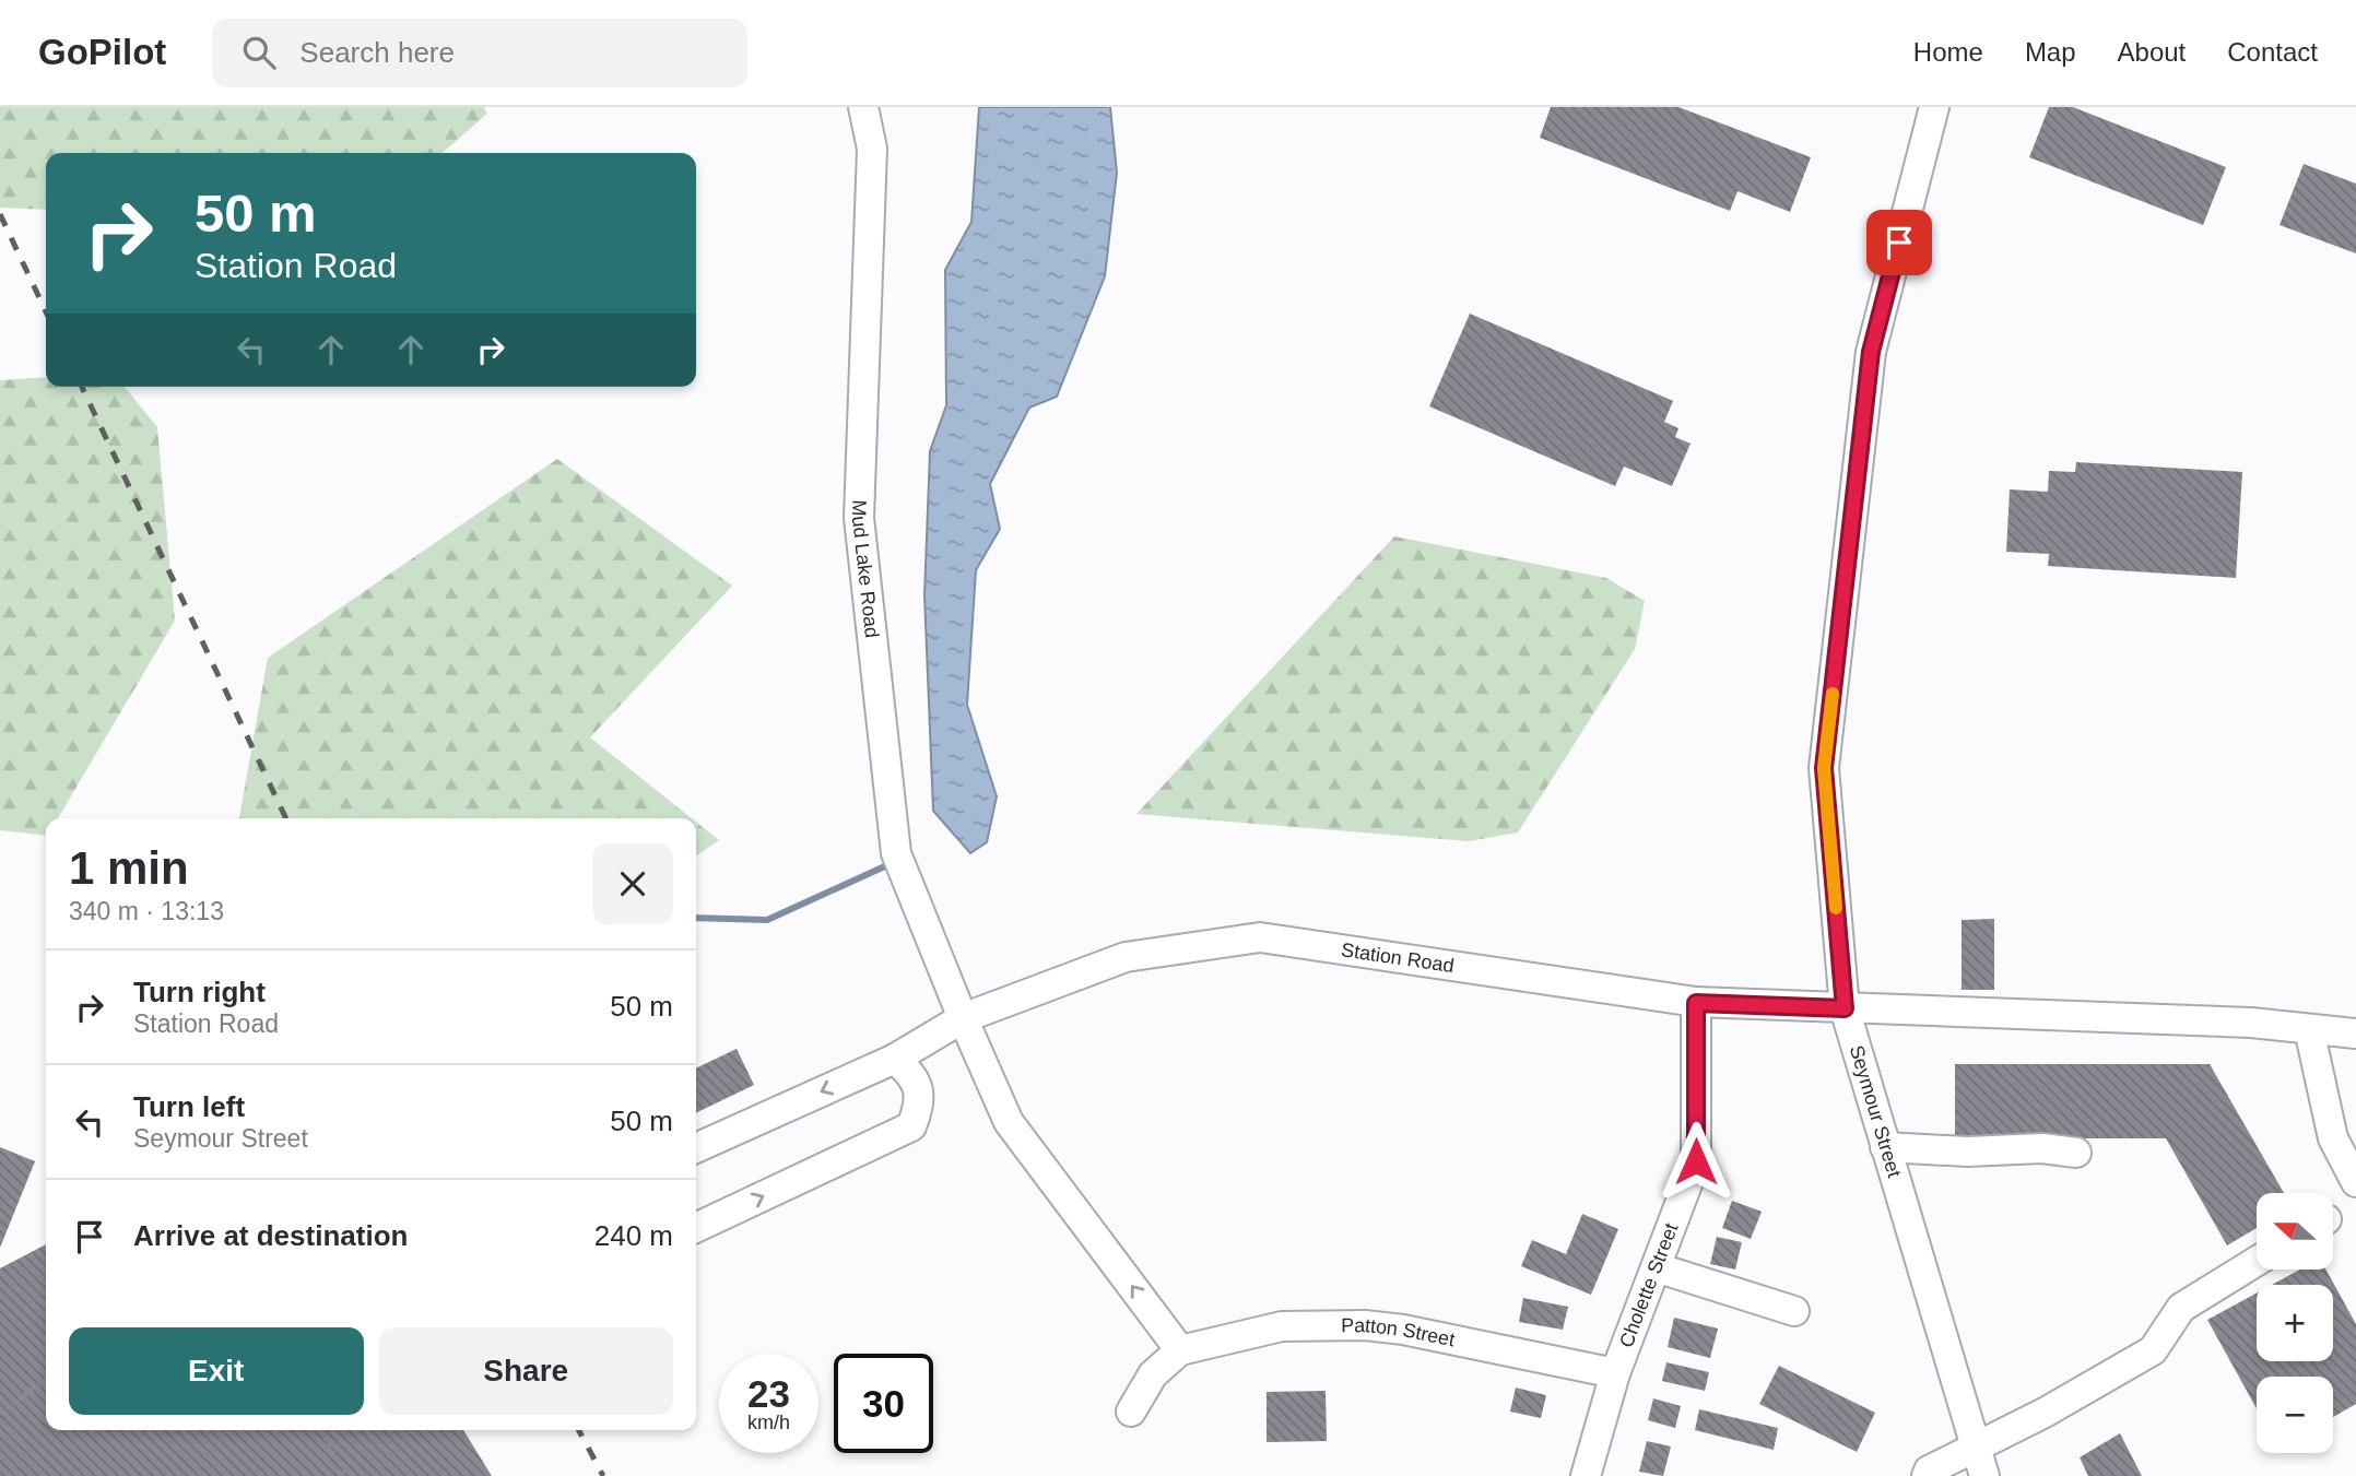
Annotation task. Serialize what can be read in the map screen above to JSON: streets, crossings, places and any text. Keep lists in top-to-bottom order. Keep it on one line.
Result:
{"streets":{"street":["Mud Lake Road","Station Road","Seymour Street","Cholette Street","Patton Street"]},"crossings":[["Mud Lake Road","Station Road"],["Station Road","Seymour Street"],["Station Road","Cholette Street"],["Cholette Street","Patton Street"]],"north":"left","page":{"header":"GoPilot","search":"Search here","nav":["Home","Map","About","Contact"],"turn":["50 m","Station Road"],"heading":["1 min","340 m · 13:13"],"list":[{"name":"Turn right","note":"Station Road","value":"50 m"},{"name":"Turn left","note":"Seymour Street","value":"50 m"},{"name":"Arrive at destination","value":"240 m"}],"map_buttons":["+","−"],"buttons":["Exit","Share"],"speed":"23 km/h","limit":"30"}}
